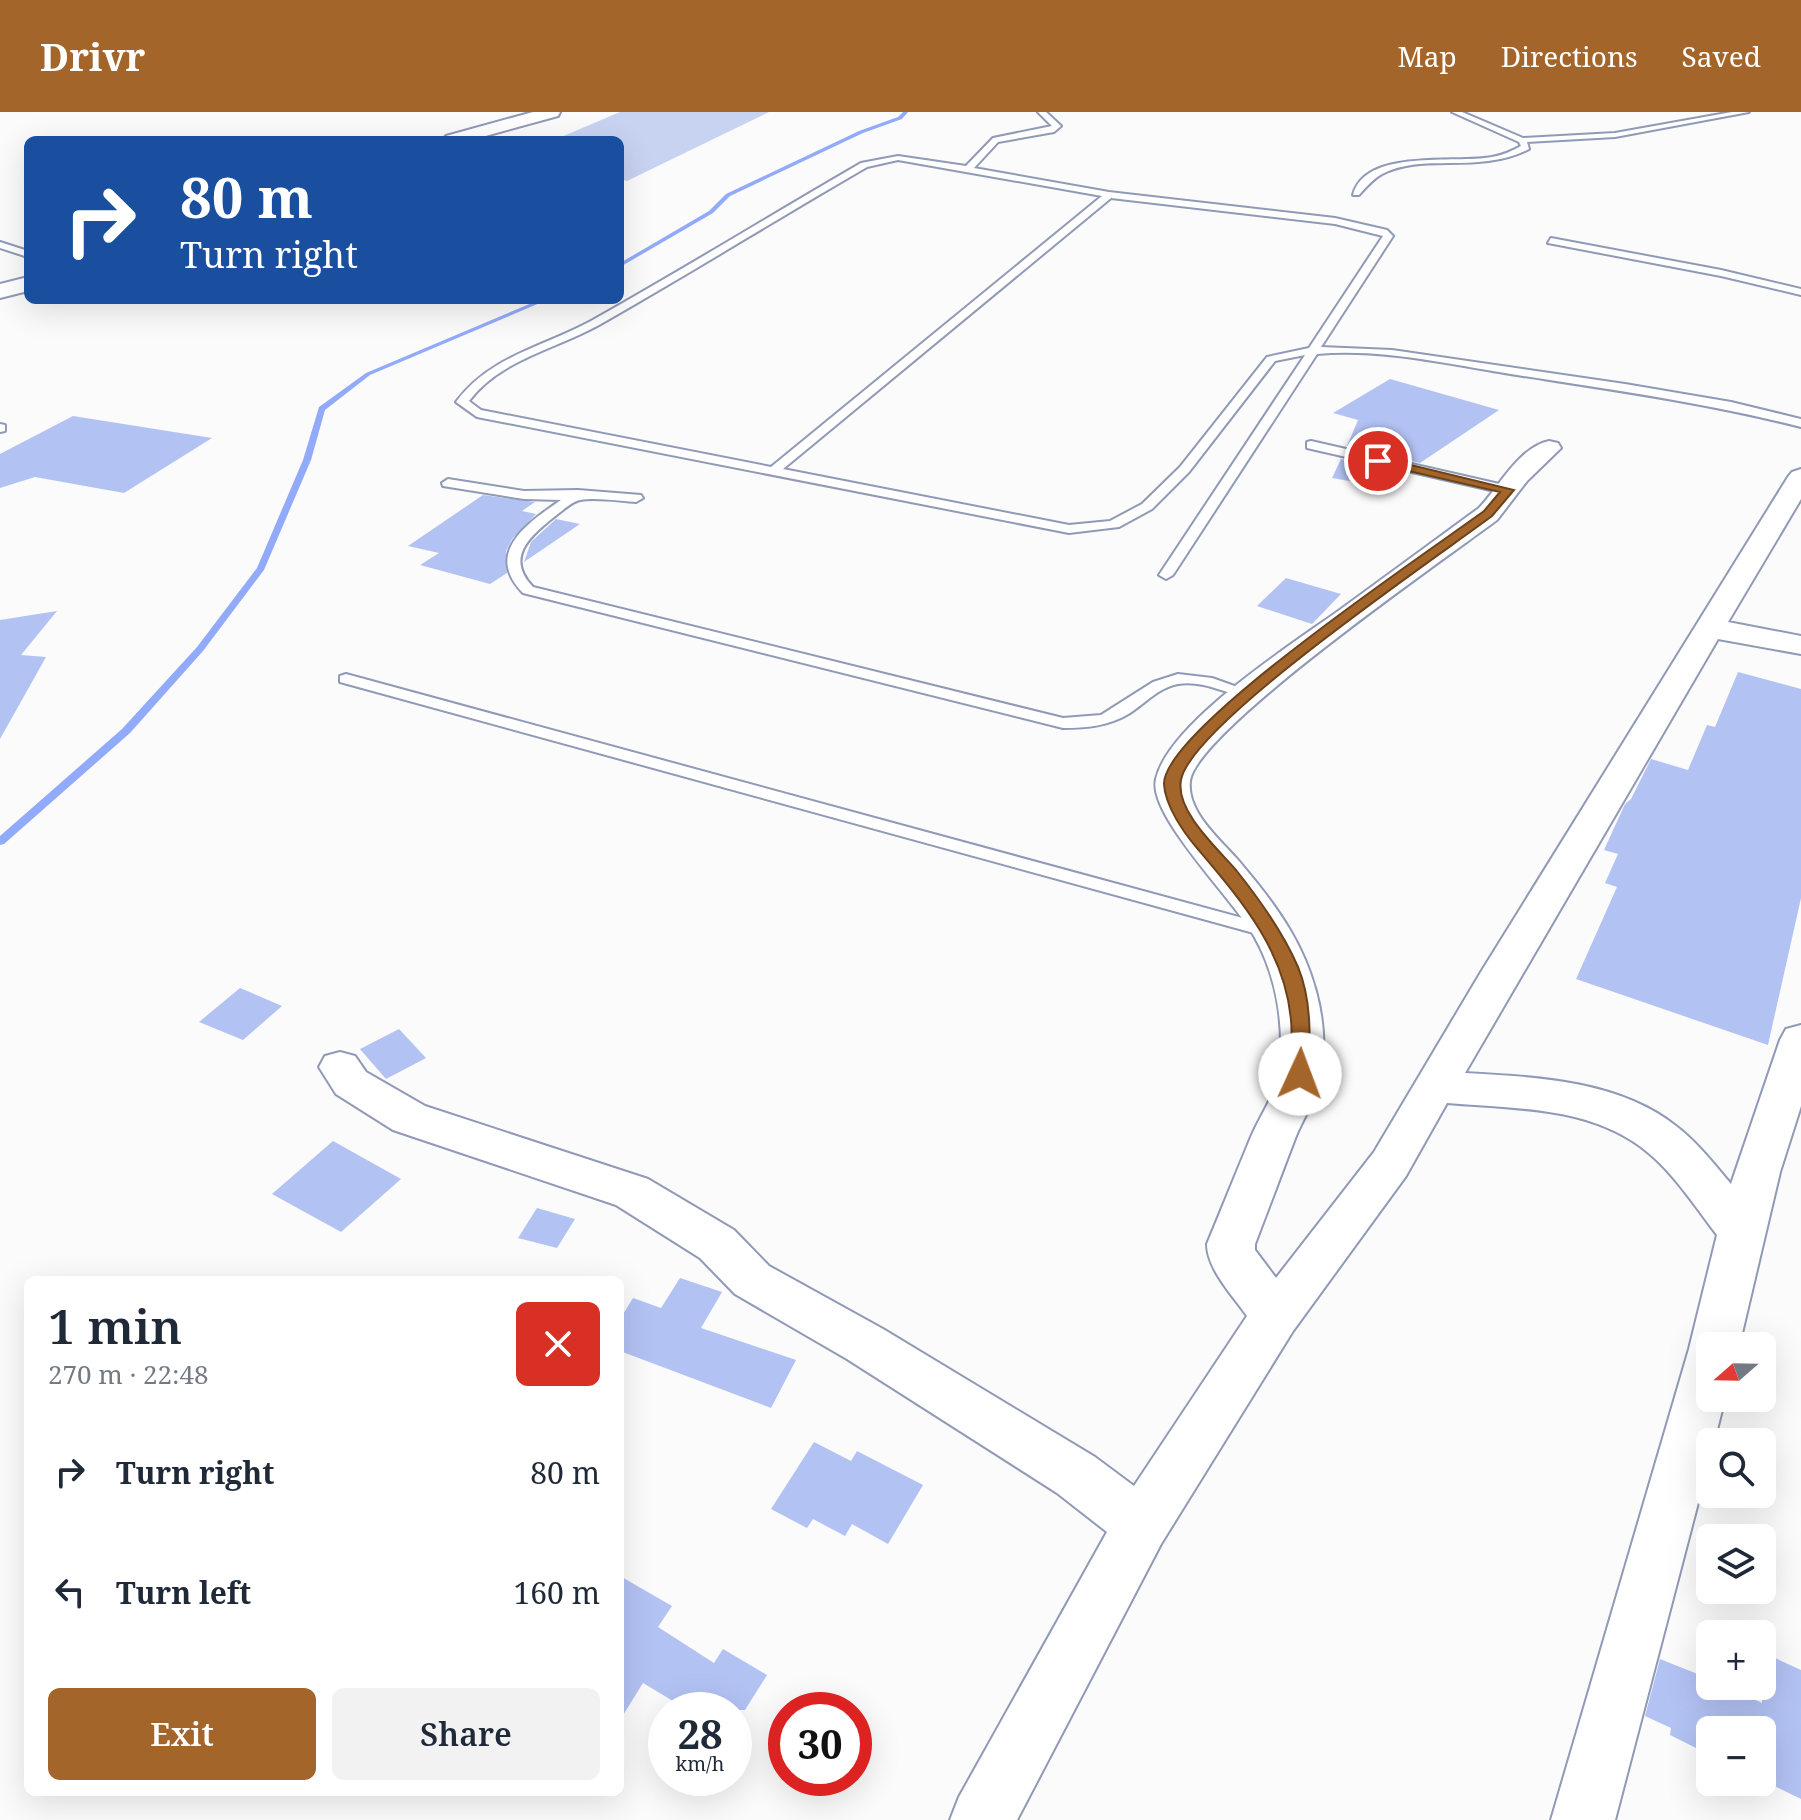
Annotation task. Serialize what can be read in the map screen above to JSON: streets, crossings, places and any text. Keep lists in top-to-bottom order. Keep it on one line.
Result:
{"north":"left","page":{"header":"Drivr","nav":["Map","Directions","Saved"],"turn":["80 m","Turn right"],"heading":["1 min","270 m · 22:48"],"map_buttons":["+","−"],"list":[{"name":"Turn right","value":"80 m"},{"name":"Turn left","value":"160 m"}],"buttons":["Exit","Share"],"speed":"28 km/h","limit":"30"}}
